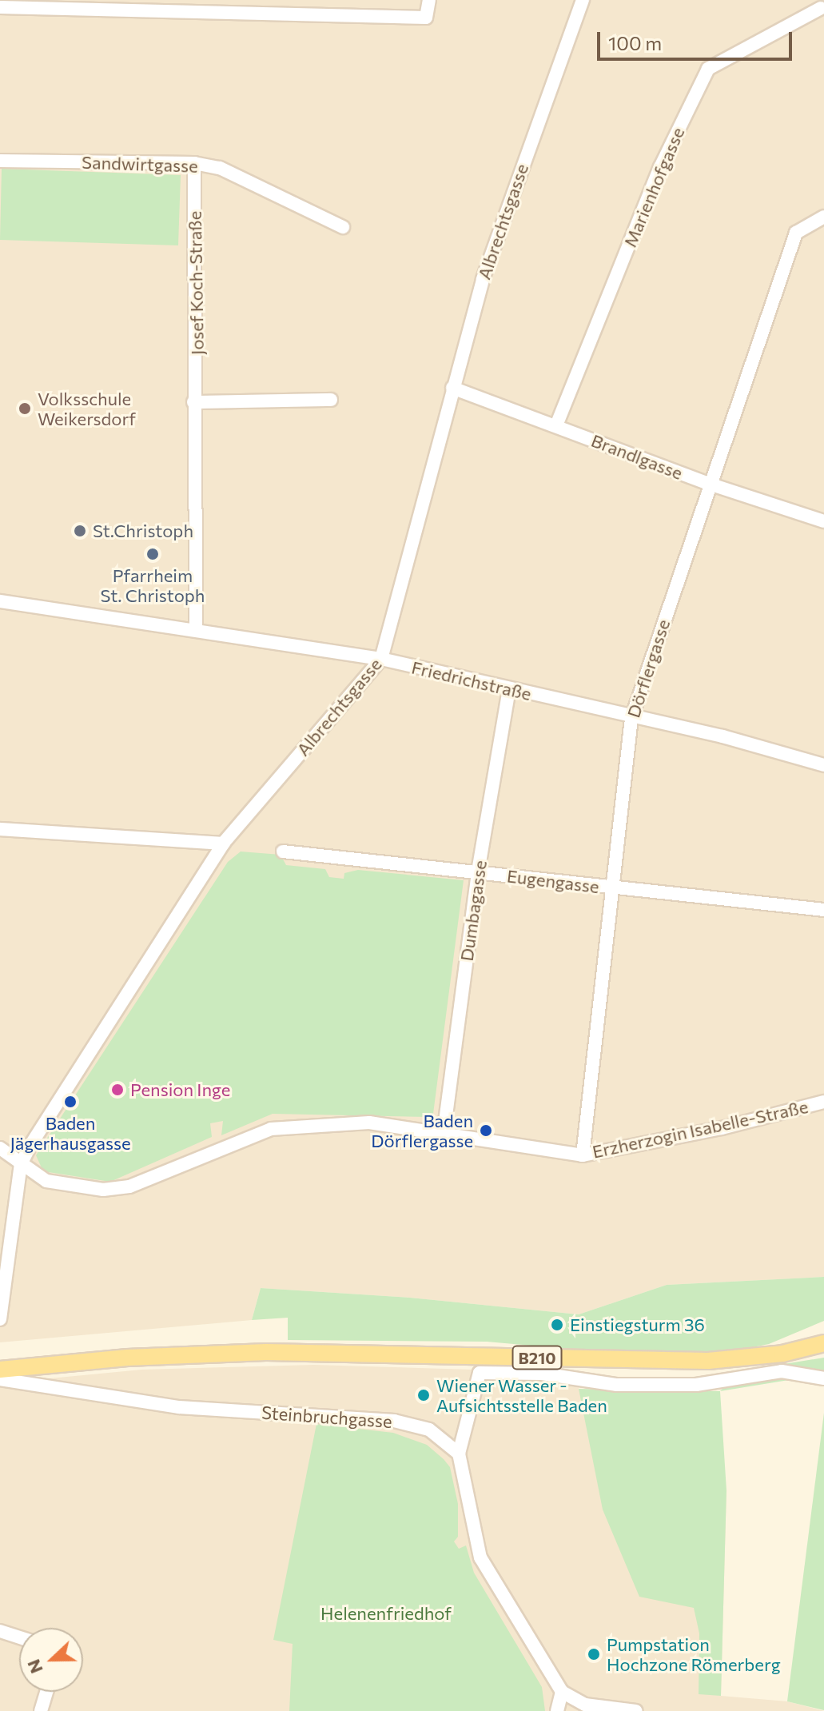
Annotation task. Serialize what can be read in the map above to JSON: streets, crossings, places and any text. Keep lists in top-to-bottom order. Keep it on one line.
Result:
{"streets":{"main road":["B210"],"street":["Sandwirtgasse","Marienhofgasse","Albrechtsgasse","Josef Koch-Straße","Brandlgasse","Dörflergasse","Friedrichstraße","Eugengasse","Dumbagasse","Erzherzogin Isabelle-Straße","Steinbruchgasse"]},"crossings":[["Sandwirtgasse","Josef Koch-Straße"],["Marienhofgasse","Brandlgasse"],["Albrechtsgasse","Brandlgasse"],["Albrechtsgasse","Friedrichstraße"],["Albrechtsgasse","Erzherzogin Isabelle-Straße"],["Josef Koch-Straße","Friedrichstraße"],["Brandlgasse","Dörflergasse"],["Dörflergasse","Friedrichstraße"],["Dörflergasse","Eugengasse"],["Dörflergasse","Erzherzogin Isabelle-Straße"],["Friedrichstraße","Dumbagasse"],["Eugengasse","Dumbagasse"],["Dumbagasse","Erzherzogin Isabelle-Straße"]],"parks":["Helenenfriedhof"],"places":["Volksschule Weikersdorf","St.Christoph","Pfarrheim St. Christoph","Pension Inge","Baden Jägerhausgasse","Baden Dörflergasse","Einstiegsturm 36","Wiener Wasser - Aufsichtsstelle Baden","Pumpstation Hochzone Römerberg"],"scale_bar":"100 m","north":"left"}
